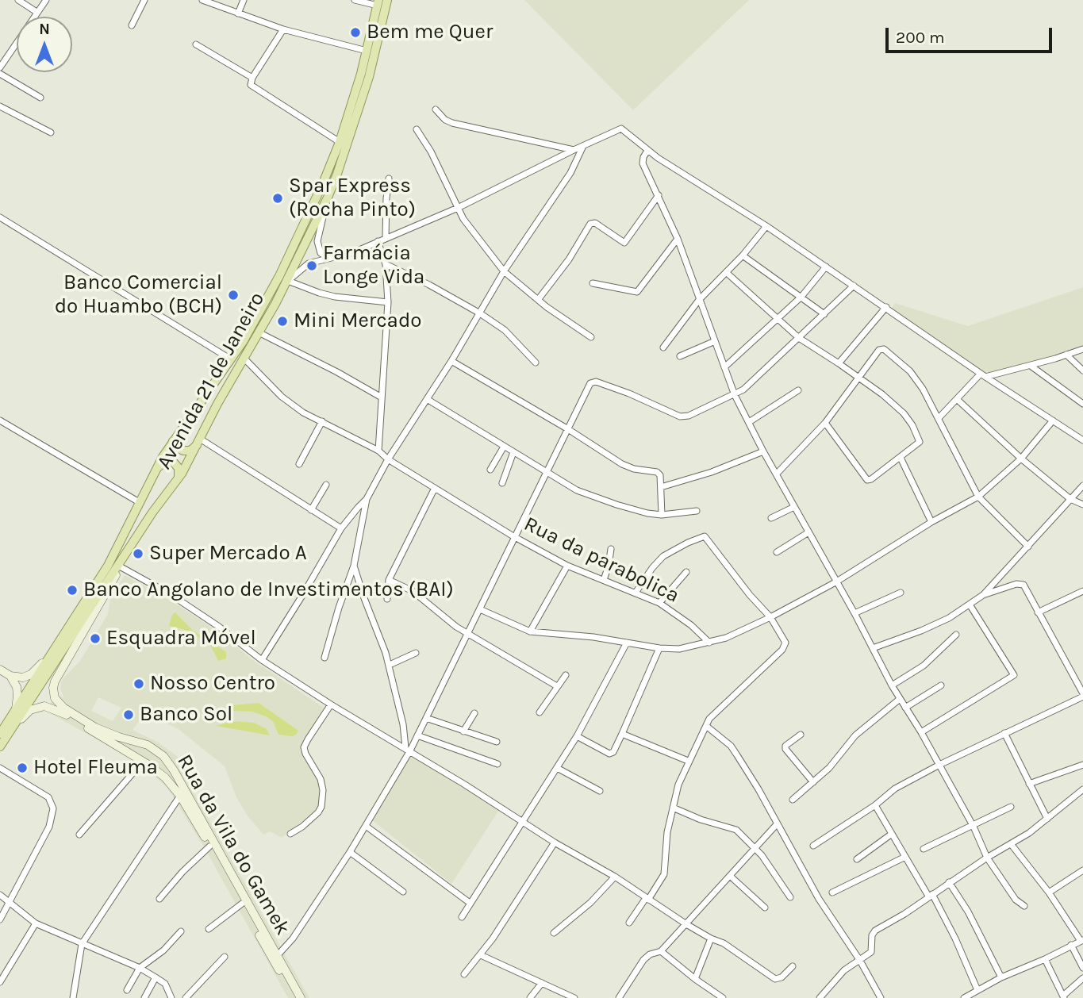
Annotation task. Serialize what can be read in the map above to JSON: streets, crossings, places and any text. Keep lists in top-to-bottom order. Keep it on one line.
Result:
{"streets":{"main road":["Avenida 21 de Janeiro","Rua da Vila do Gamek"],"street":["Rua da parabolica"]},"crossings":[["Avenida 21 de Janeiro","Rua da parabolica"],["Avenida 21 de Janeiro","Rua da Vila do Gamek"]],"places":["Bem me Quer","Spar Express (Rocha Pinto)","Farmácia Longe Vida","Banco Comercial do Huambo (BCH)","Mini Mercado","Super Mercado A","Banco Angolano de Investimentos (BAI)","Esquadra Móvel","Nosso Centro","Banco Sol","Hotel Fleuma"],"scale_bar":"200 m","north":"top"}
